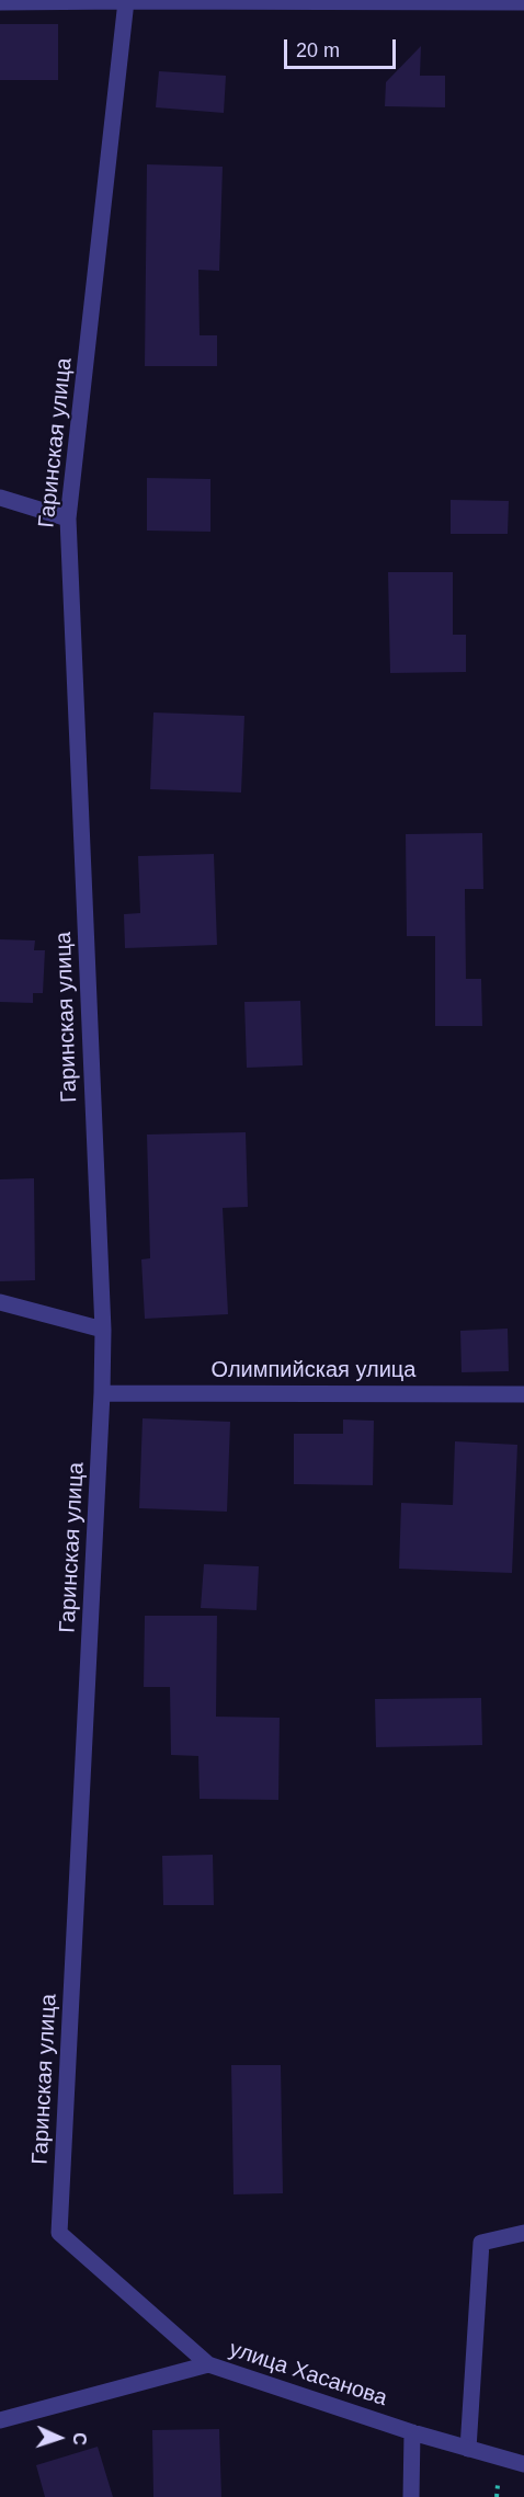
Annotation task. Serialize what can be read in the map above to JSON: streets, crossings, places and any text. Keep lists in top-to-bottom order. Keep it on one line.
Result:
{"streets":{"street":["Гаринская улица","Олимпийская улица","улица Хасанова"]},"crossings":[["Гаринская улица","Олимпийская улица"],["Гаринская улица","улица Хасанова"]],"scale_bar":"20 m","north":"right"}
